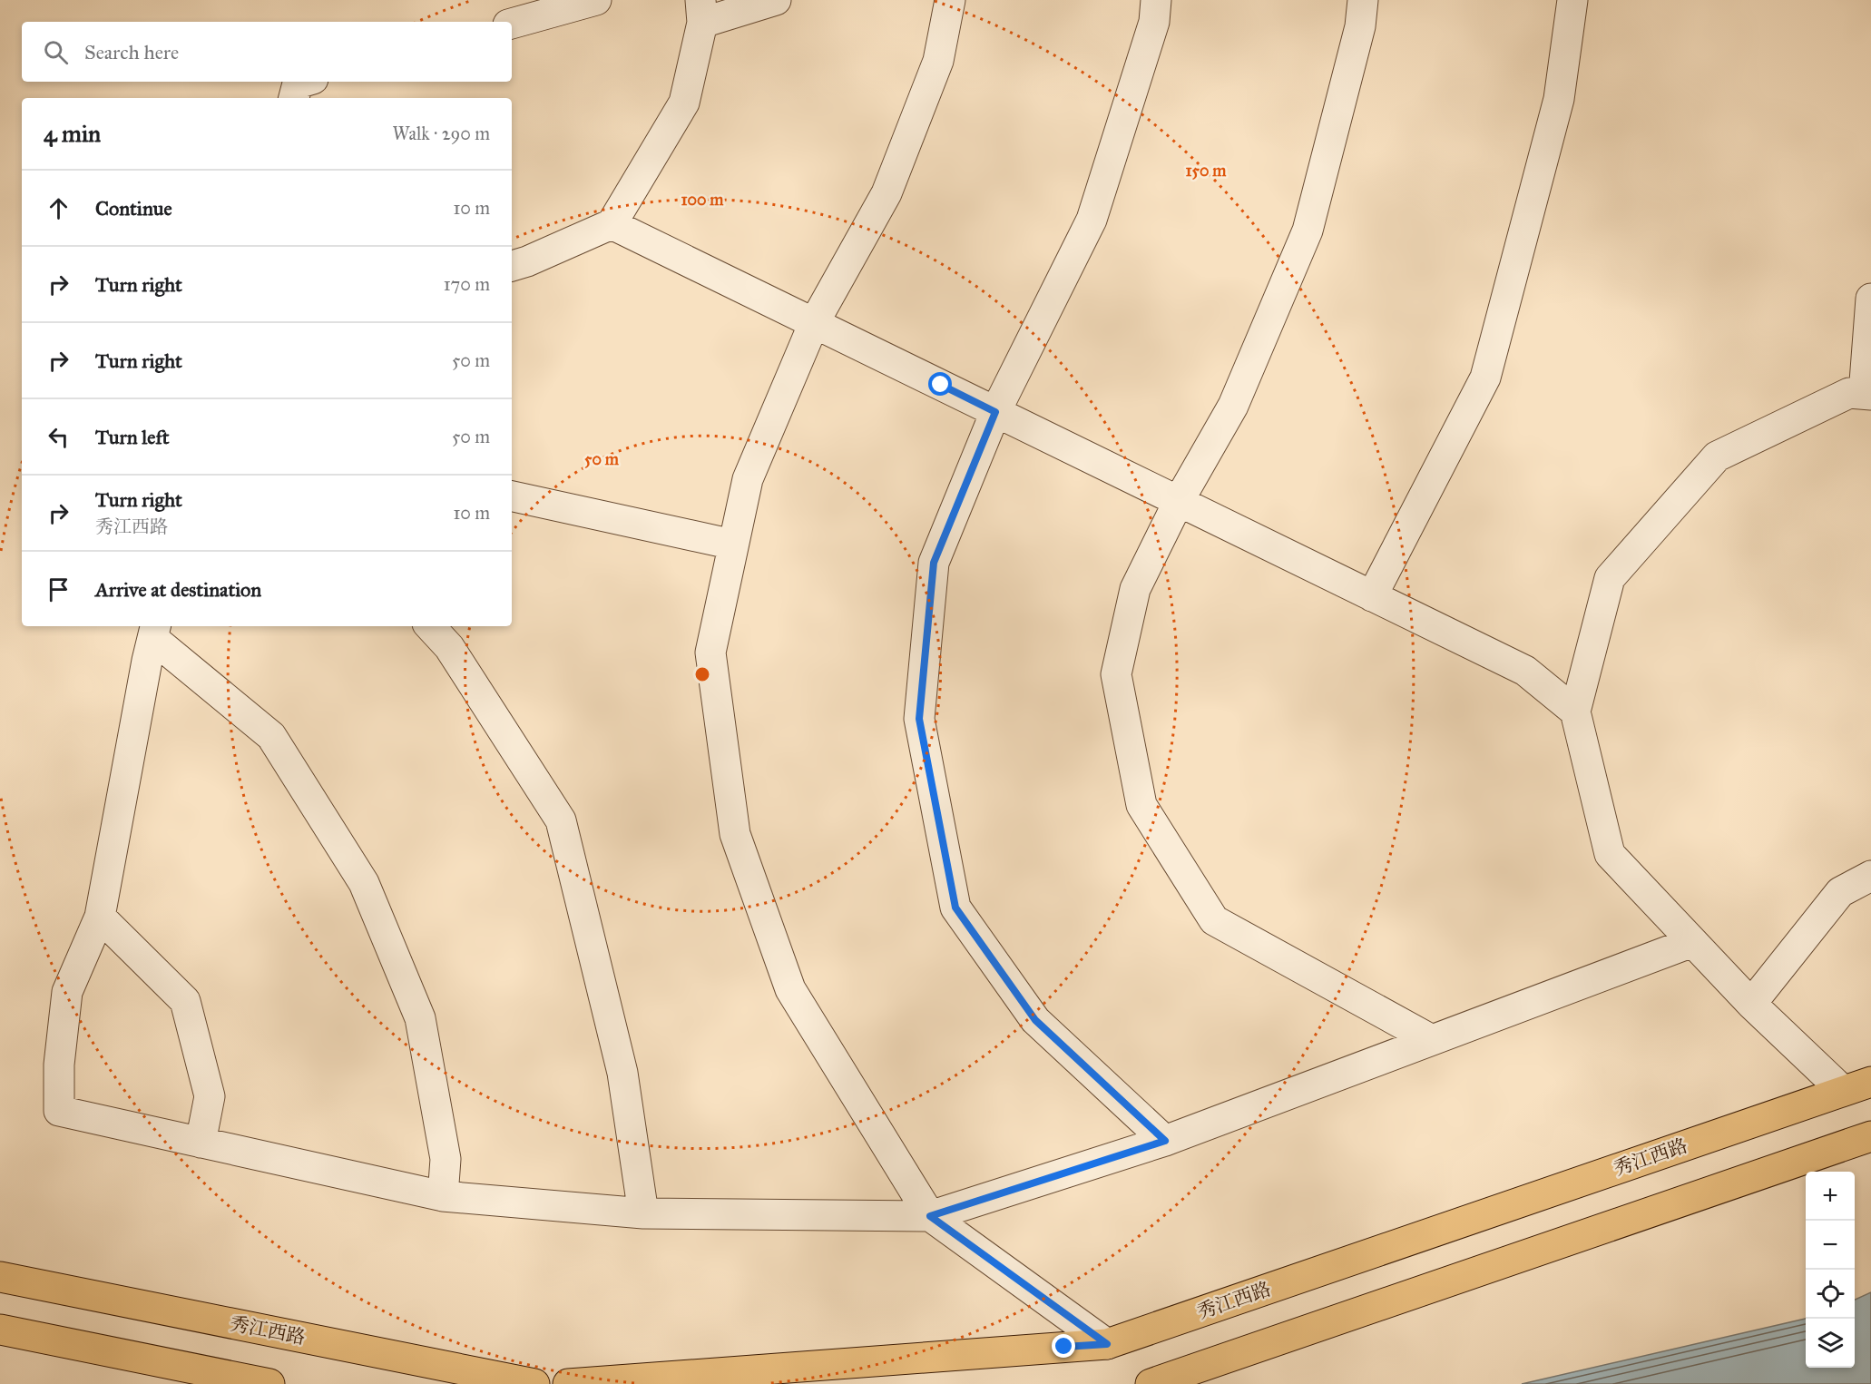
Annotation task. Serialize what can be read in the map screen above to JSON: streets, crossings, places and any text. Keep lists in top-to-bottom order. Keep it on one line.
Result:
{"streets":{"main road":["秀江西路"]},"page":{"search":"Search here","heading":["4 min","Walk · 290 m"],"list":[["Continue","10 m"],["Turn right","170 m"],["Turn right","50 m"],["Turn left","50 m"],["Turn right","秀江西路","10 m"],"Arrive at destination"],"map_buttons":["+","−"]},"rings":["150 m","100 m","50 m"]}
